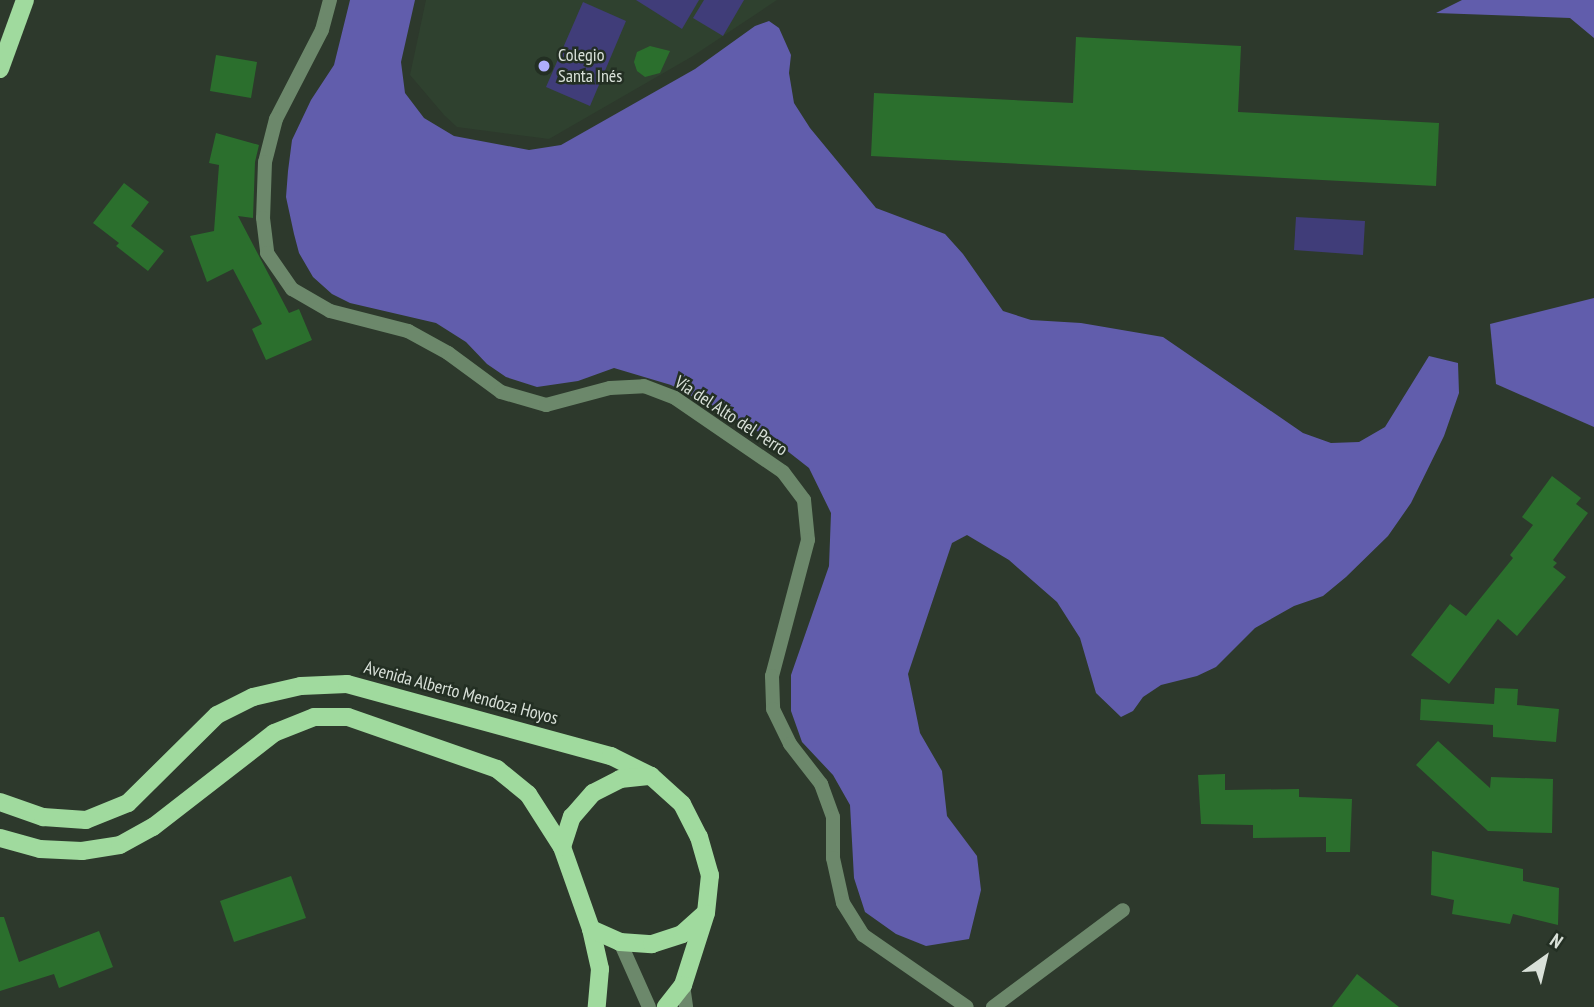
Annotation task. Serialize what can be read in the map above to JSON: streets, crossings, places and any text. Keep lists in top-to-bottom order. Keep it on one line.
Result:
{"streets":{"main road":["Avenida Alberto Mendoza Hoyos"],"street":["Vía del Alto del Perro"]},"places":["Colegio Santa Inés"],"north":"top right"}
